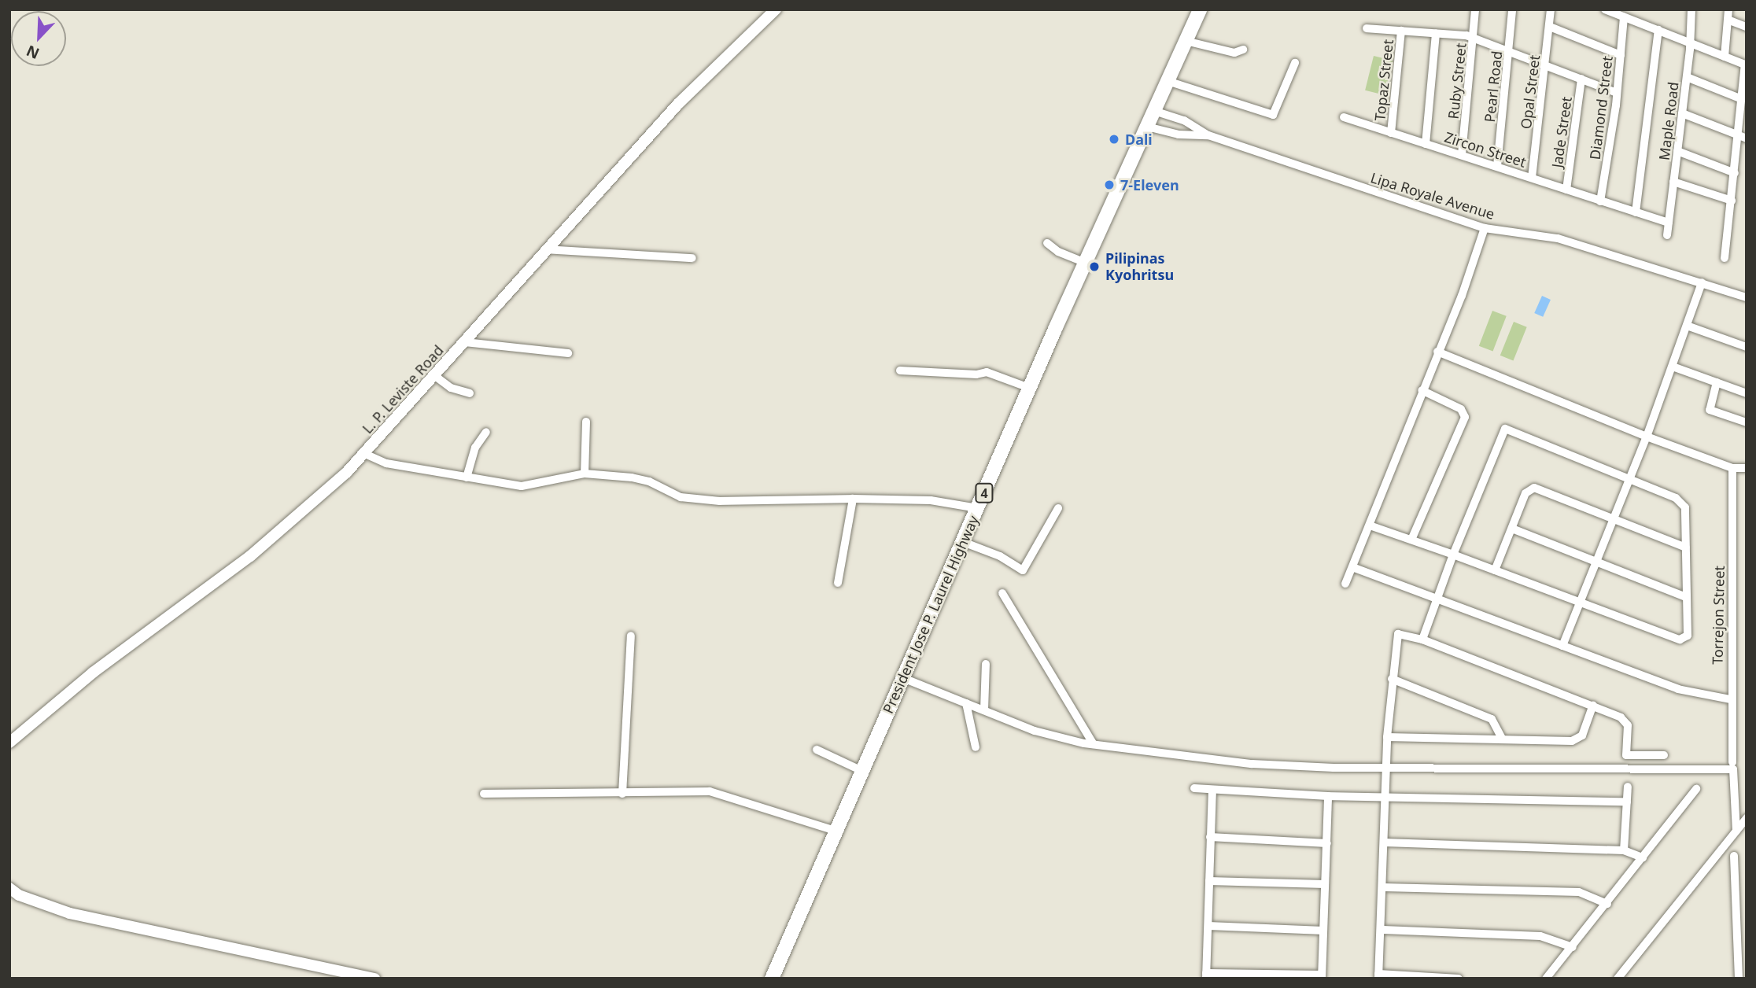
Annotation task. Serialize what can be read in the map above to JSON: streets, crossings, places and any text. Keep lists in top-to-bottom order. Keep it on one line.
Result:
{"streets":{"highway":["4","President Jose P. Laurel Highway"],"main road":["L. P. Leviste Road"],"street":["Topaz Street","Ruby Street","Pearl Road","Opal Street","Diamond Street","Maple Road","Jade Street","Zircon Street","Lipa Royale Avenue","Torrejon Street"]},"crossings":[["Topaz Street","Zircon Street"],["Ruby Street","Zircon Street"],["Pearl Road","Zircon Street"],["Opal Street","Zircon Street"],["Diamond Street","Zircon Street"],["Maple Road","Zircon Street"],["Jade Street","Zircon Street"],["Lipa Royale Avenue","President Jose P. Laurel Highway"]],"places":["Dali","7-Eleven","Pilipinas Kyohritsu"],"north":"bottom left"}
